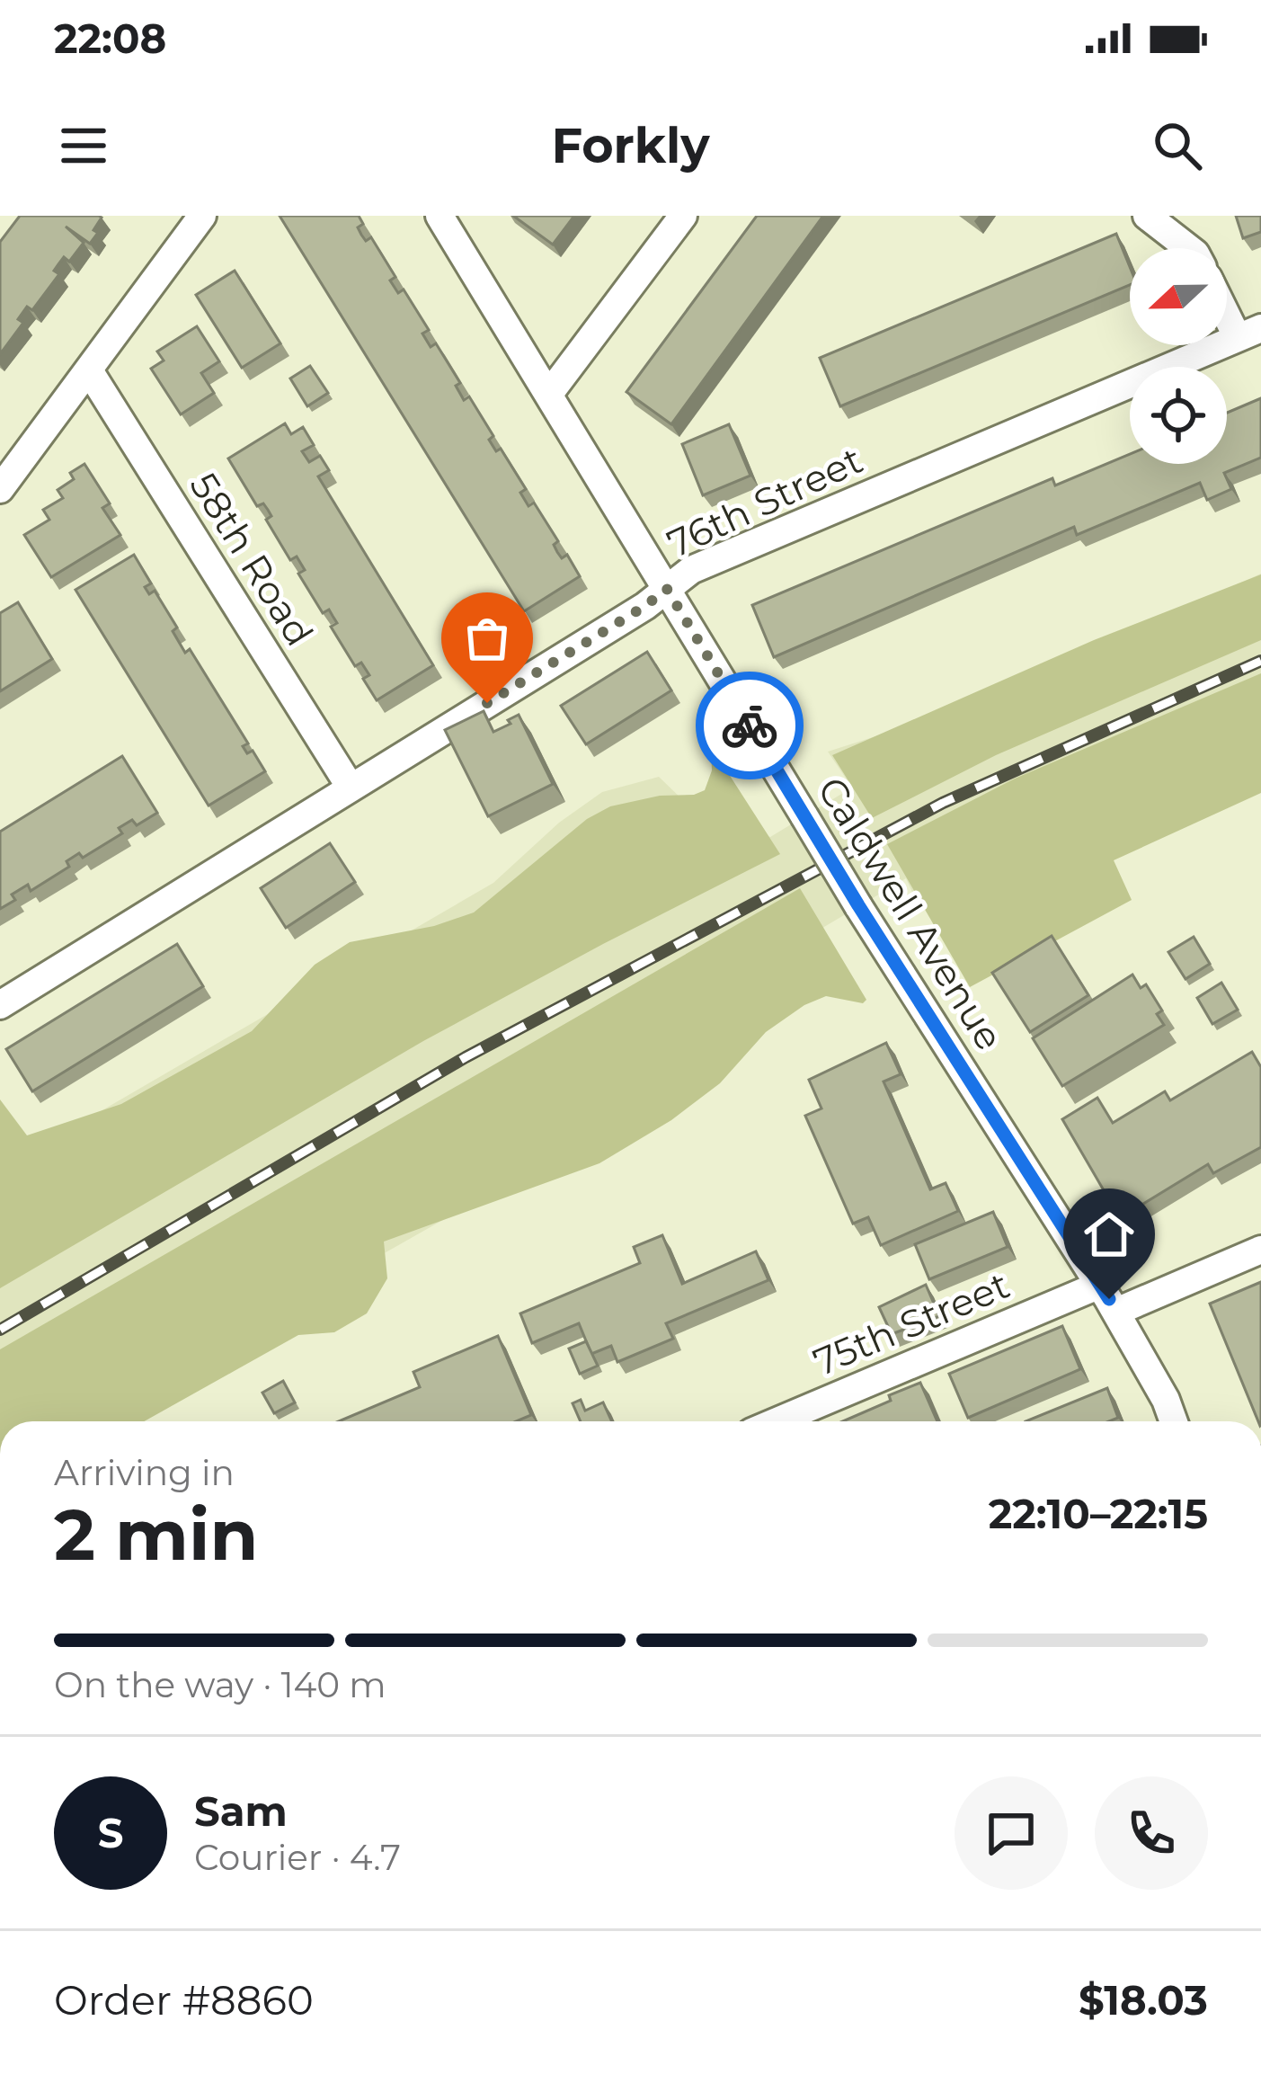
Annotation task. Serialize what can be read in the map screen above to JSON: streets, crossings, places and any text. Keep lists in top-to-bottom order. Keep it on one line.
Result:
{"streets":{"street":["76th Street","58th Road","Caldwell Avenue","75th Street"]},"crossings":[["76th Street","58th Road"],["76th Street","Caldwell Avenue"],["Caldwell Avenue","75th Street"]],"north":"left","page":{"status":"22:08","header":"Forkly","heading":["2 min","Arriving in","22:10–22:15"],"panel":["Sam","Courier · 4.7","Order #8860","$18.03"],"bar":"On the way · 140 m","round":"S"}}
